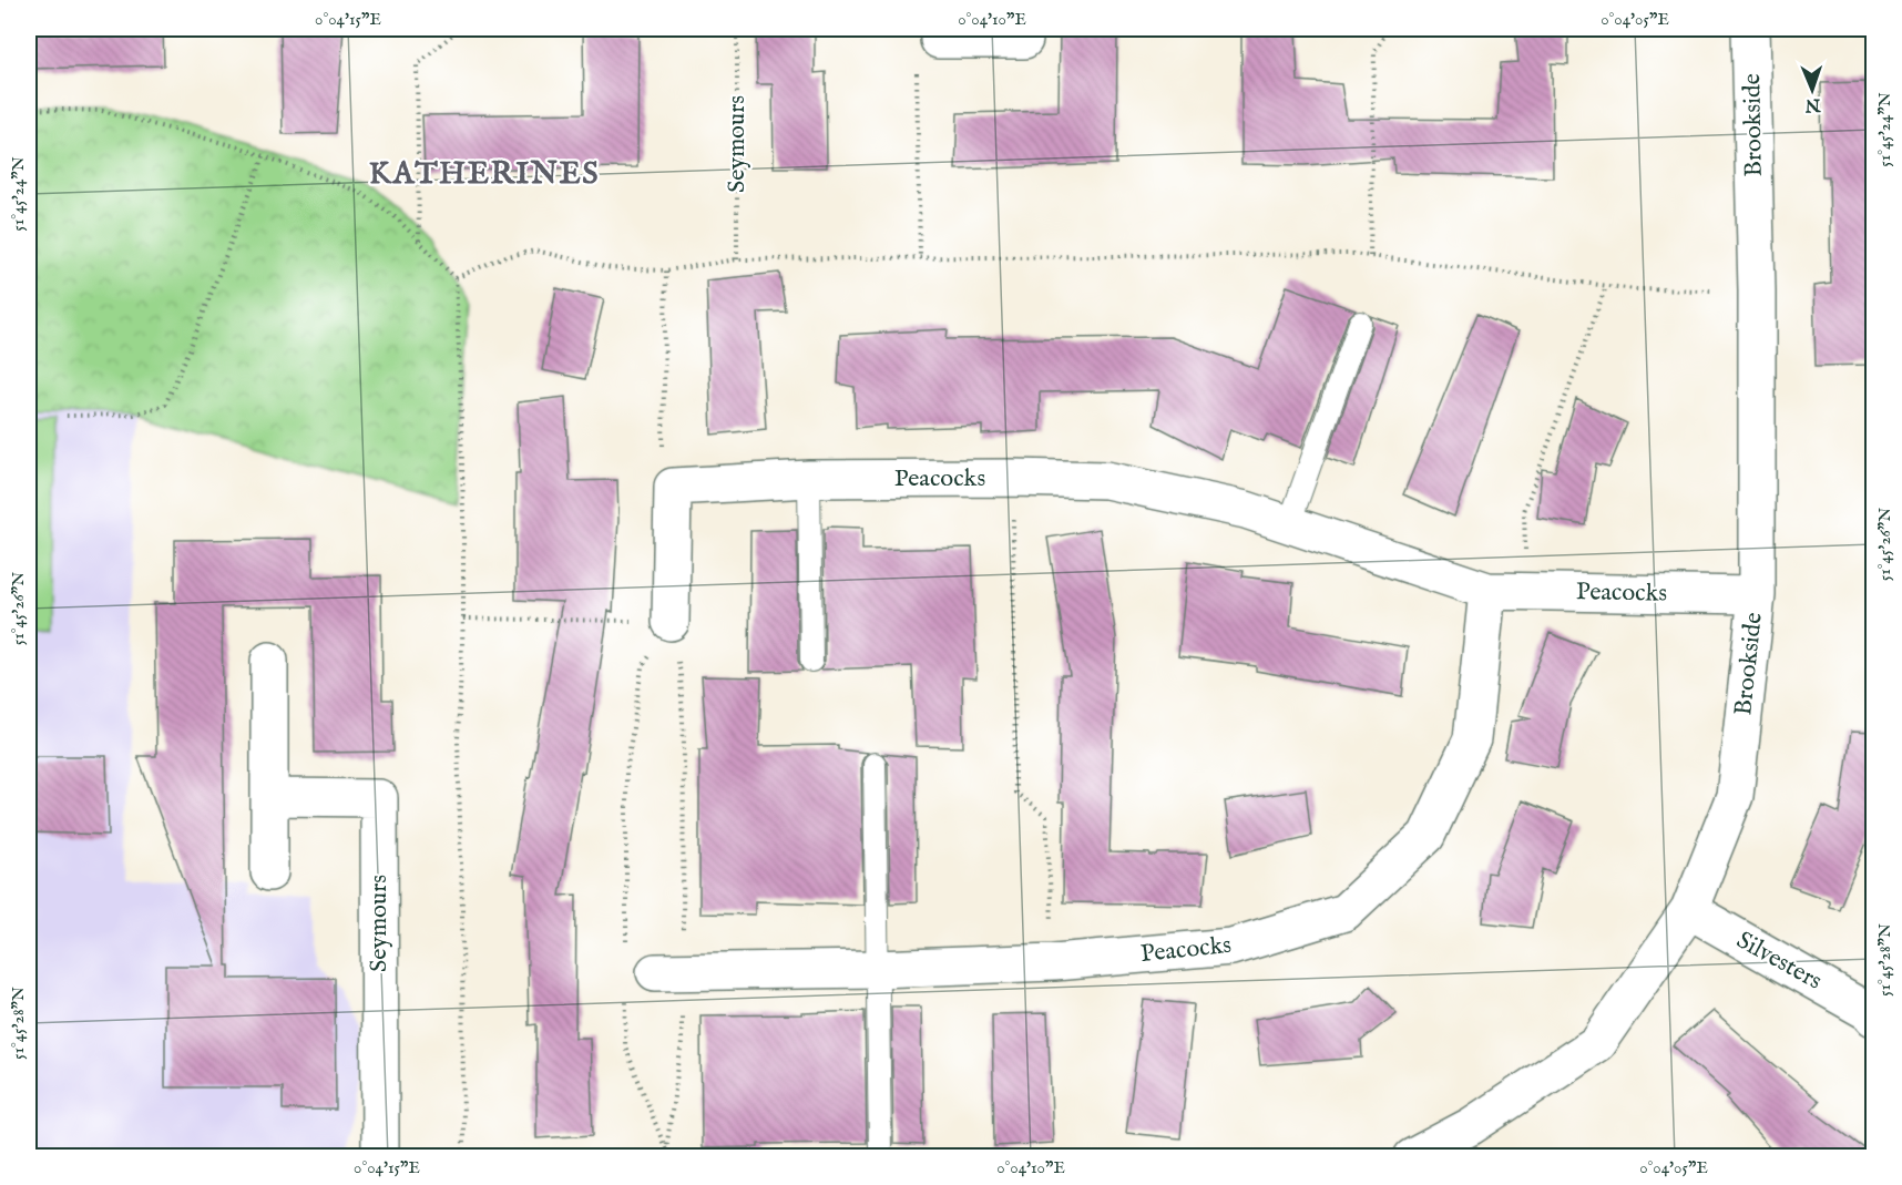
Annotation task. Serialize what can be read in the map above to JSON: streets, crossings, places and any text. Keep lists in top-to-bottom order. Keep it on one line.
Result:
{"streets":{"street":["Brookside","Seymours","Peacocks","Silvesters"]},"crossings":[["Brookside","Peacocks"],["Brookside","Silvesters"]],"districts":["KATHERINES"],"north":"bottom","coordinates":["0°04'15\"E","0°04'10\"E","0°04'05\"E","51°45'24\"N","51°45'26\"N","51°45'28\"N"]}
